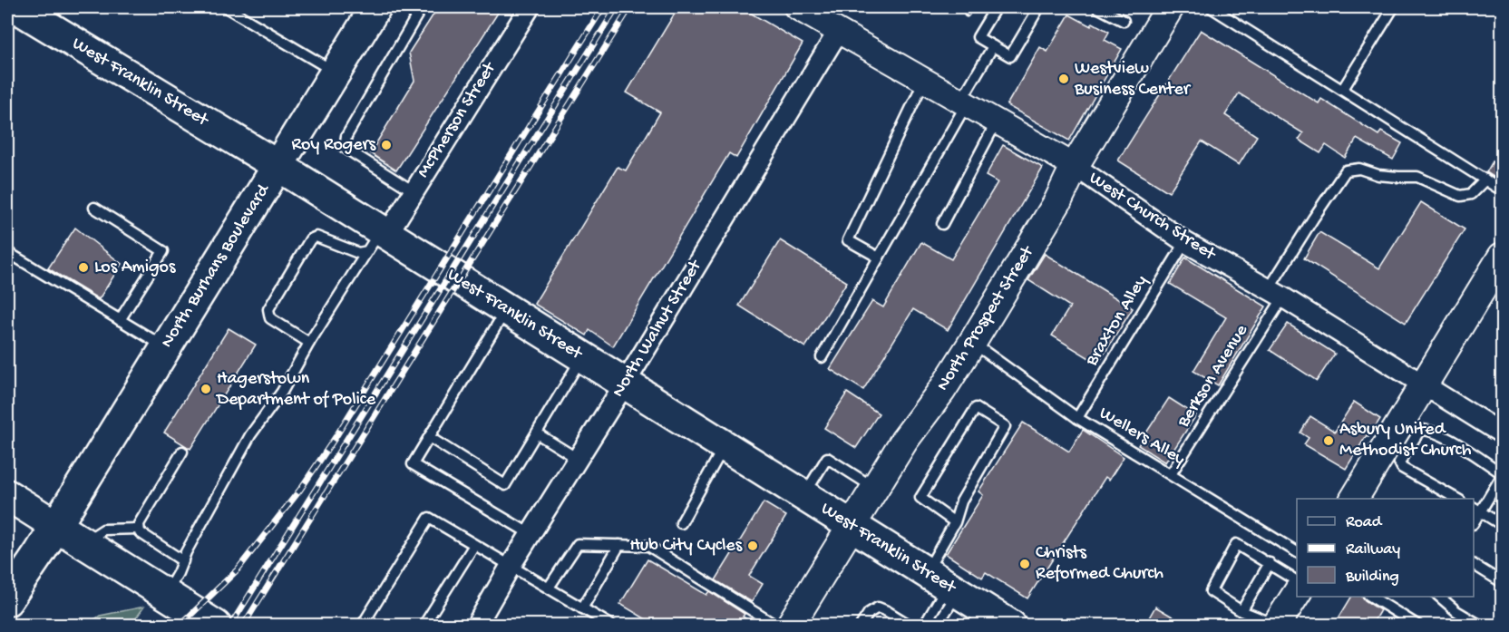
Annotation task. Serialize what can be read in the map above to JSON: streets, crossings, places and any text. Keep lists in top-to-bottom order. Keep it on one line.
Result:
{"streets":{"main road":["West Franklin Street","North Burhans Boulevard","North Prospect Street"],"street":["McPherson Street","West Church Street","North Walnut Street"],"lane":["Braxton Alley","Berkson Avenue","Wellers Alley"]},"crossings":[["West Franklin Street","McPherson Street"],["West Franklin Street","North Burhans Boulevard"],["West Franklin Street","North Prospect Street"],["West Franklin Street","North Walnut Street"],["West Church Street","North Prospect Street"],["West Church Street","Braxton Alley"],["West Church Street","North Walnut Street"],["West Church Street","Berkson Avenue"],["North Prospect Street","Wellers Alley"],["Braxton Alley","Wellers Alley"],["Berkson Avenue","Wellers Alley"]],"places":["Westview Business Center","Roy Rogers","Los Amigos","Hagerstown Department of Police","Asbury United Methodist Church","Hub City Cycles","Christs Reformed Church"],"legend":["Road","Railway","Building"]}
